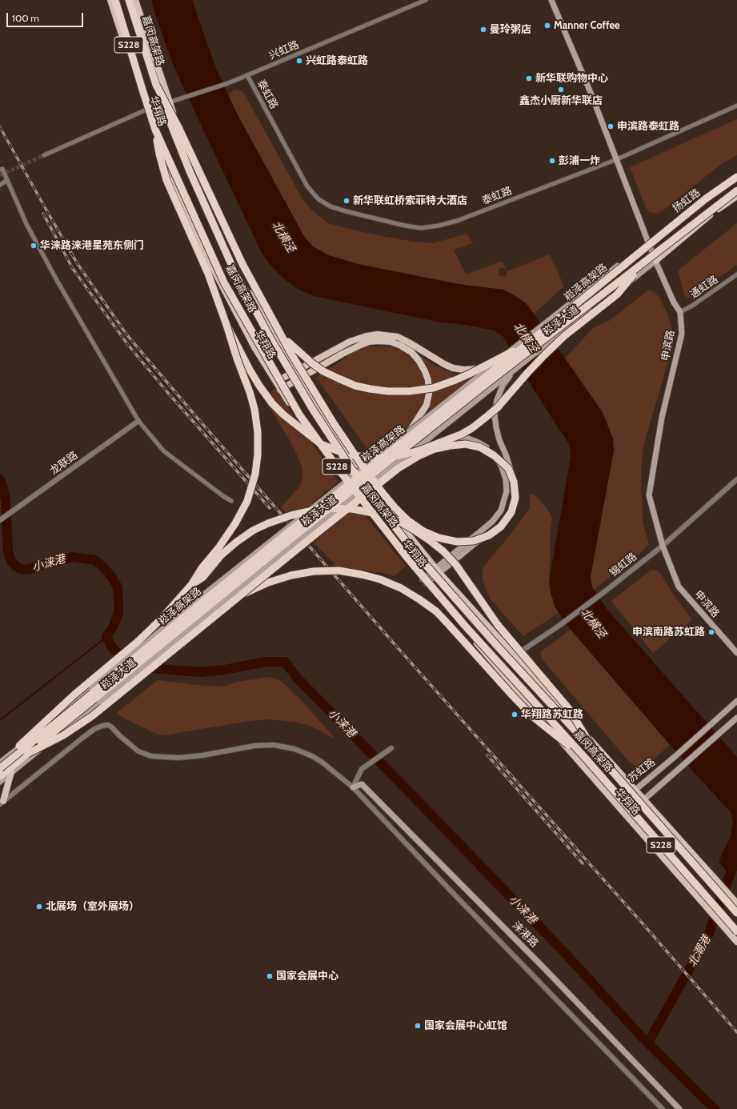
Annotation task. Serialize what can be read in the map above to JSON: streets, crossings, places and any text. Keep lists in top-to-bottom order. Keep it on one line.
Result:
{"streets":{"highway":["嘉闵高架路","S228","崧泽高架路"],"main road":["华翔路","扬虹路","崧泽大道","申滨路","苏虹路","涞港路"],"street":["兴虹路","泰虹路","通虹路","龙联路","锡虹路"]},"crossings":[["兴虹路","泰虹路"],["兴虹路","华翔路"],["泰虹路","申滨路"],["华翔路","锡虹路"],["华翔路","苏虹路"],["扬虹路","崧泽高架路"],["扬虹路","崧泽大道"],["扬虹路","申滨路"],["通虹路","申滨路"],["崧泽大道","申滨路"],["申滨路","锡虹路"]],"water":["北横泾","小涞港","北潮港"],"places":["Manner Coffee","曼玲粥店","兴虹路泰虹路","新华联购物中心","鑫杰小厨新华联店","申滨路泰虹路","彭浦一炸","新华联虹桥索菲特大酒店","华涞路涞港星苑东侧门","申滨南路苏虹路","华翔路苏虹路","北展场（室外展场）","国家会展中心","国家会展中心虹馆"],"scale_bar":"100 m"}
